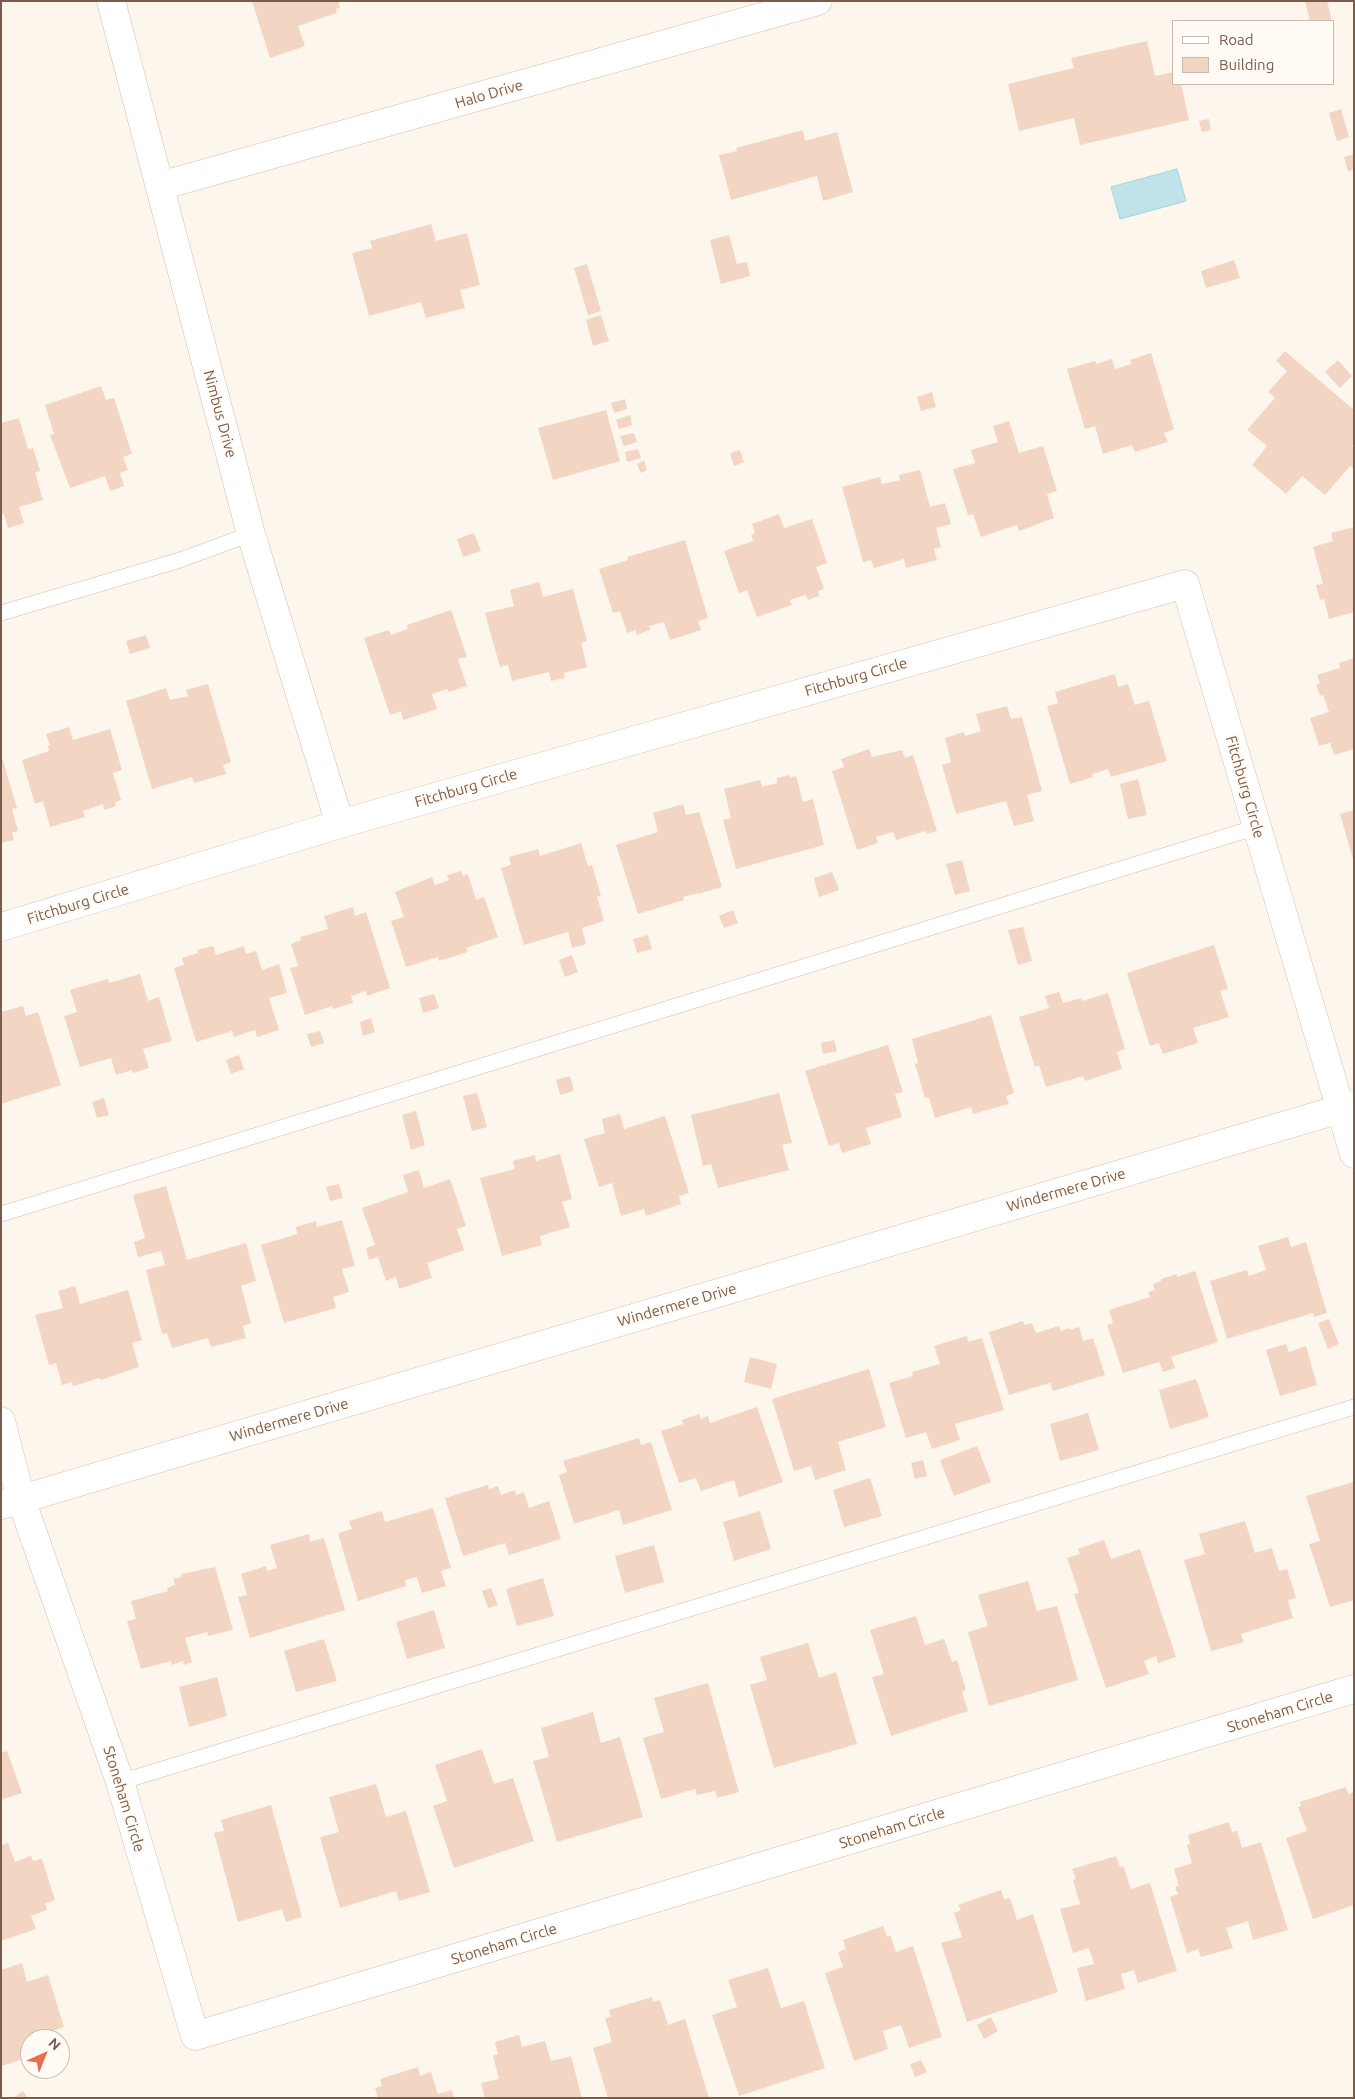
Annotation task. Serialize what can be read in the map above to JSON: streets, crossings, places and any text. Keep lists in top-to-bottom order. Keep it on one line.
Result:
{"streets":{"street":["Halo Drive","Nimbus Drive","Fitchburg Circle","Windermere Drive","Stoneham Circle"]},"crossings":[["Halo Drive","Nimbus Drive"],["Nimbus Drive","Fitchburg Circle"],["Fitchburg Circle","Windermere Drive"],["Windermere Drive","Stoneham Circle"]],"legend":["Road","Building"],"north":"top right"}
